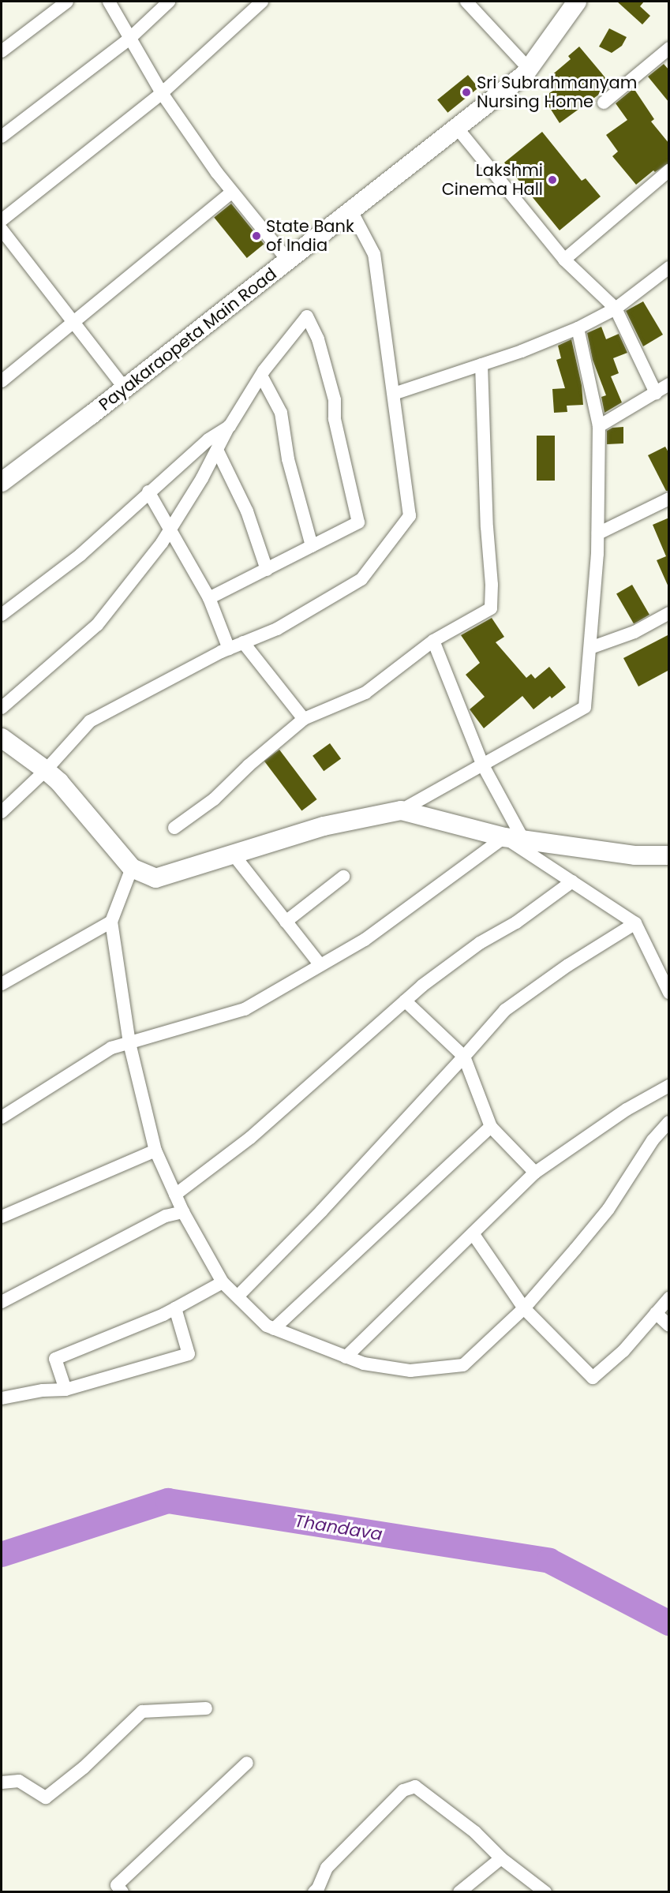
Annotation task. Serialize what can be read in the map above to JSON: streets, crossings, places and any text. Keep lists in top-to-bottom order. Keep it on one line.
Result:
{"streets":{"street":["Payakaraopeta Main Road"]},"water":["Thandava"],"places":["Sri Subrahmanyam Nursing Home","Lakshmi Cinema Hall","State Bank of India"]}
